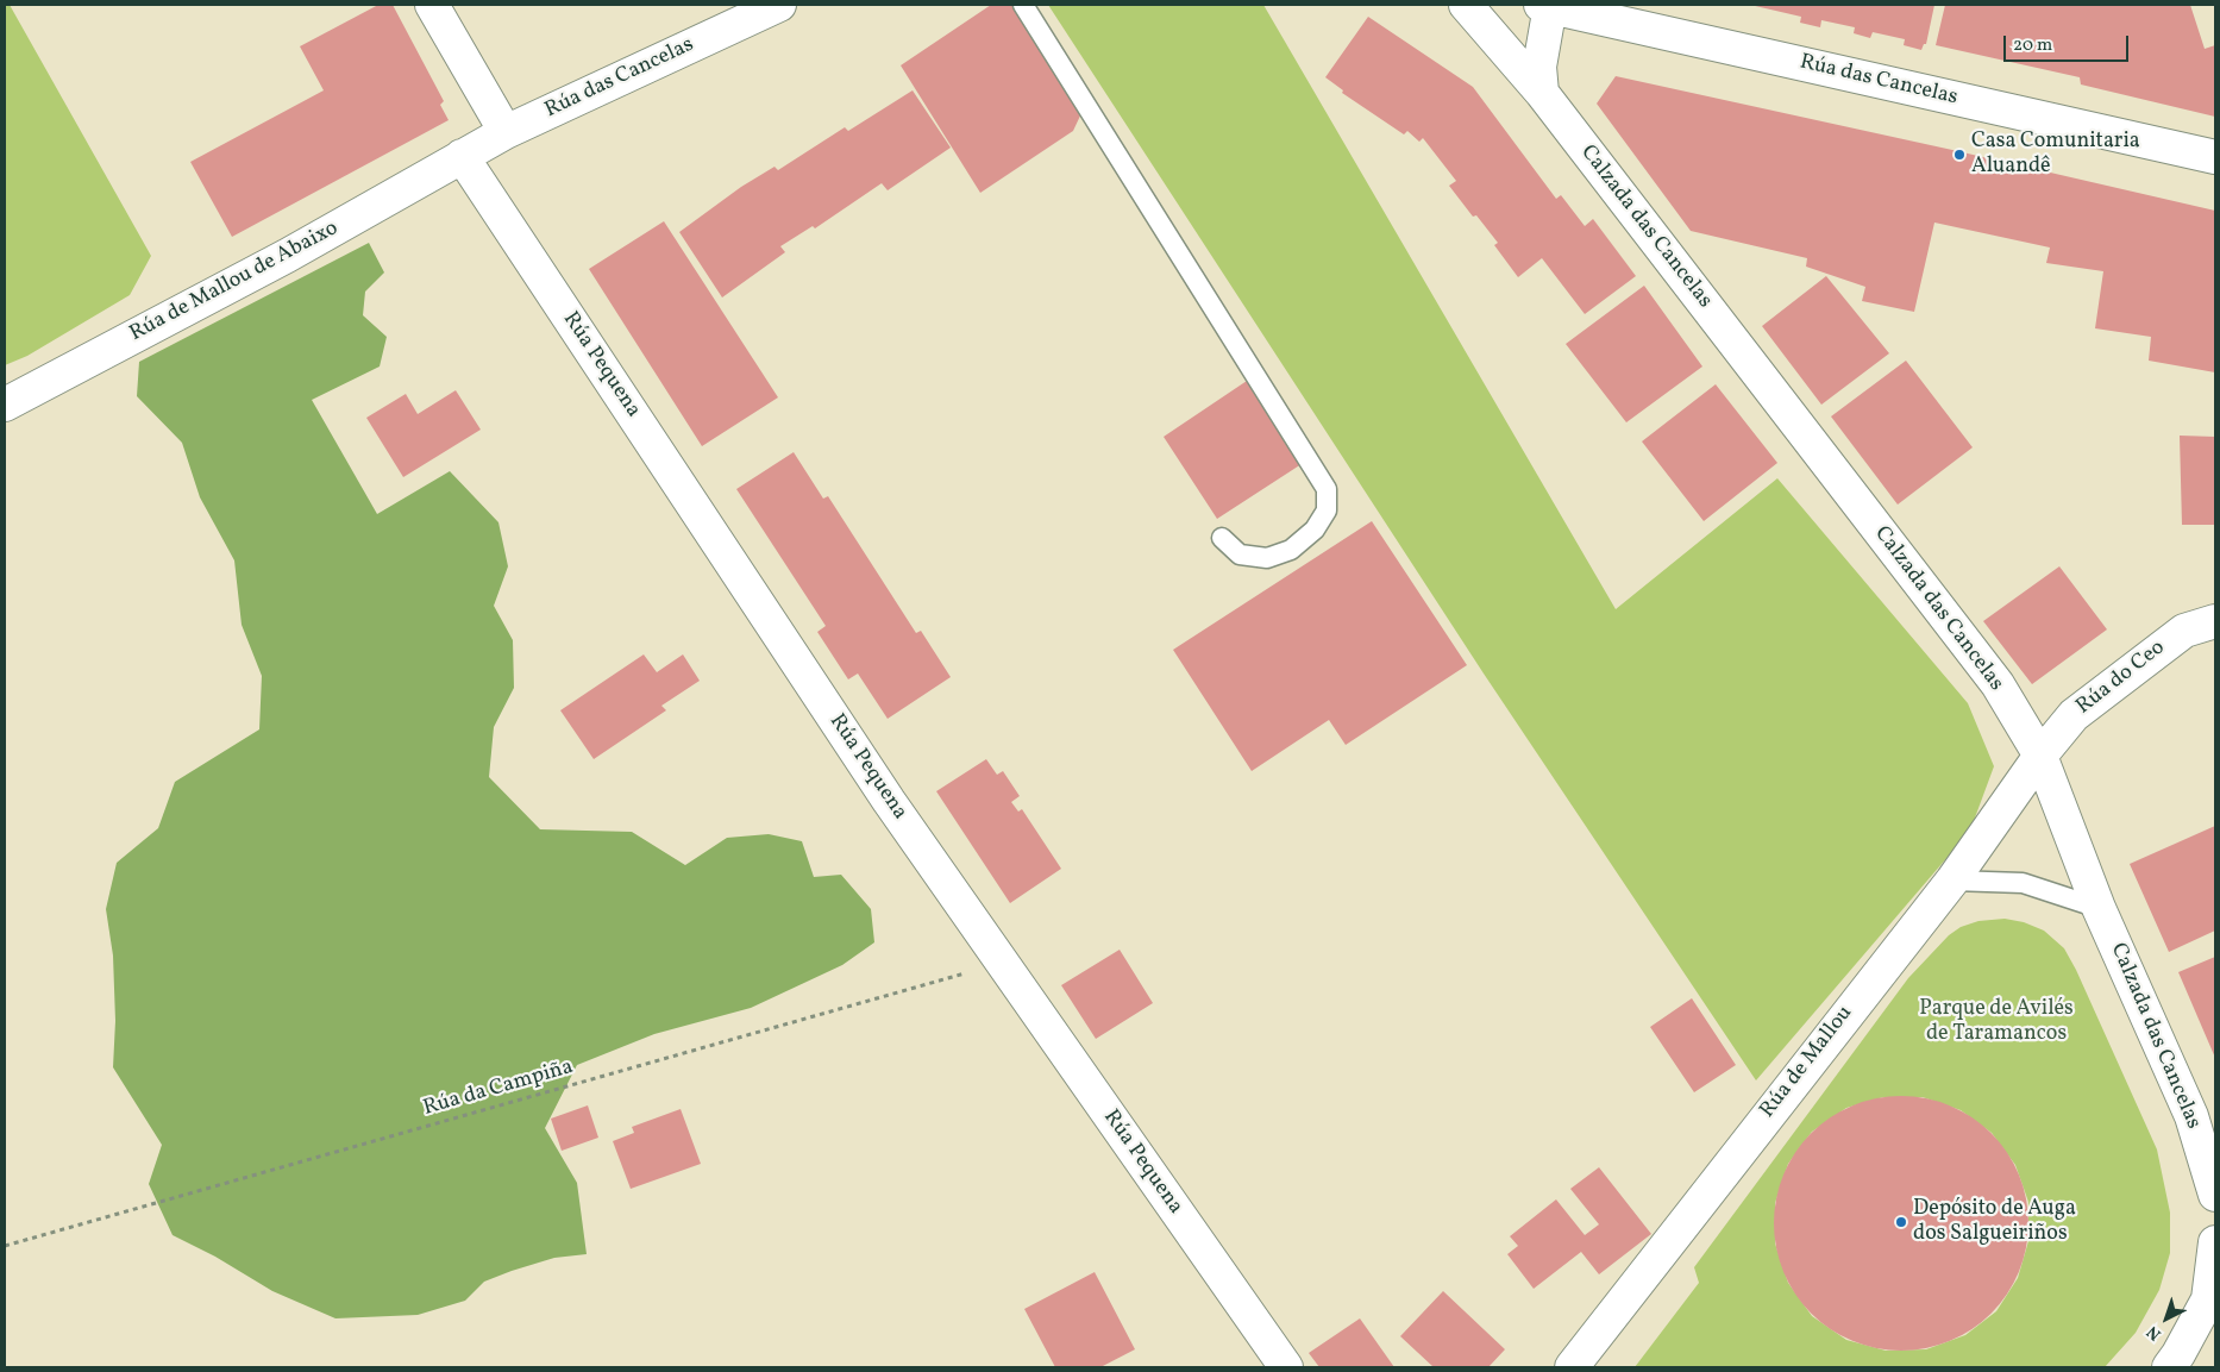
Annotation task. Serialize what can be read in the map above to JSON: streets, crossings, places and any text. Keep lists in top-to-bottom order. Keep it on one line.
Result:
{"streets":{"street":["Rúa das Cancelas","Calzada das Cancelas","Rúa de Mallou de Abaixo","Rúa Pequena","Rúa do Ceo","Rúa de Mallou"],"path":["Rúa da Campiña"]},"crossings":[["Rúa das Cancelas","Rúa de Mallou de Abaixo"],["Rúa das Cancelas","Rúa Pequena"],["Calzada das Cancelas","Rúa do Ceo"],["Calzada das Cancelas","Rúa de Mallou"],["Rúa de Mallou de Abaixo","Rúa Pequena"],["Rúa Pequena","Rúa da Campiña"],["Rúa do Ceo","Rúa de Mallou"]],"parks":["Parque de Avilés de Taramancos"],"places":["Casa Comunitaria Aluandê","Depósito de Auga dos Salgueiriños"],"scale_bar":"20 m","north":"bottom left"}
